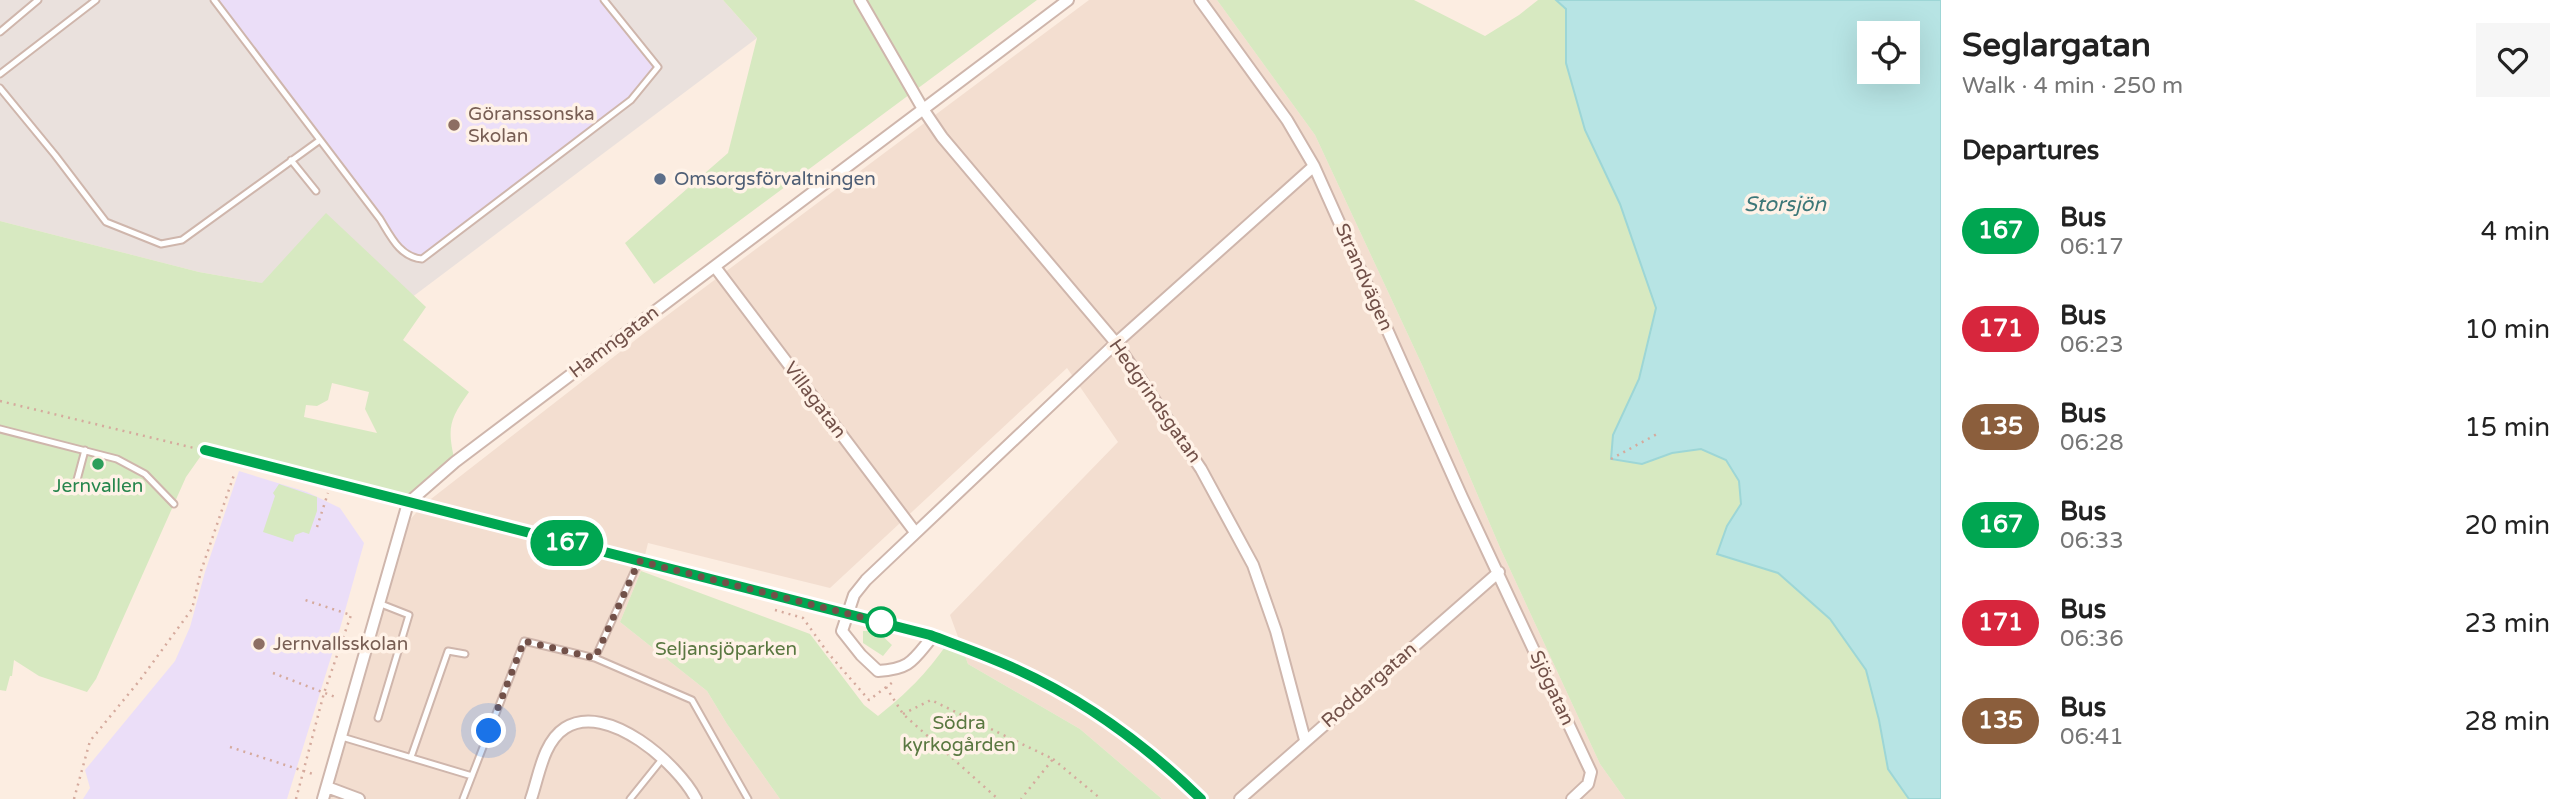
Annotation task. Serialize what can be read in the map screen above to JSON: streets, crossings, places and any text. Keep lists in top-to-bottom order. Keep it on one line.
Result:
{"streets":{"street":["Strandvägen","Hamngatan","Villagatan","Hedgrindsgatan","Roddargatan","Sjögatan"]},"crossings":[["Strandvägen","Roddargatan"],["Strandvägen","Sjögatan"],["Hamngatan","Villagatan"],["Hamngatan","Hedgrindsgatan"],["Hedgrindsgatan","Roddargatan"],["Roddargatan","Sjögatan"]],"water":["Storsjön"],"parks":["Seljansjöparken","Södra kyrkogården"],"places":["Göranssonska Skolan","Omsorgsförvaltningen","Jernvallen","Jernvallsskolan"],"lines":["bus line 167"],"page":{"on_map":"167","heading":[["Seglargatan","Walk · 4 min · 250 m"],"Departures"],"list":[{"mark":"167","name":"Bus","note":"06:17","value":"4 min"},{"mark":"171","name":"Bus","note":"06:23","value":"10 min"},{"mark":"135","name":"Bus","note":"06:28","value":"15 min"},{"mark":"167","name":"Bus","note":"06:33","value":"20 min"},{"mark":"171","name":"Bus","note":"06:36","value":"23 min"},{"mark":"135","name":"Bus","note":"06:41","value":"28 min"}]}}
